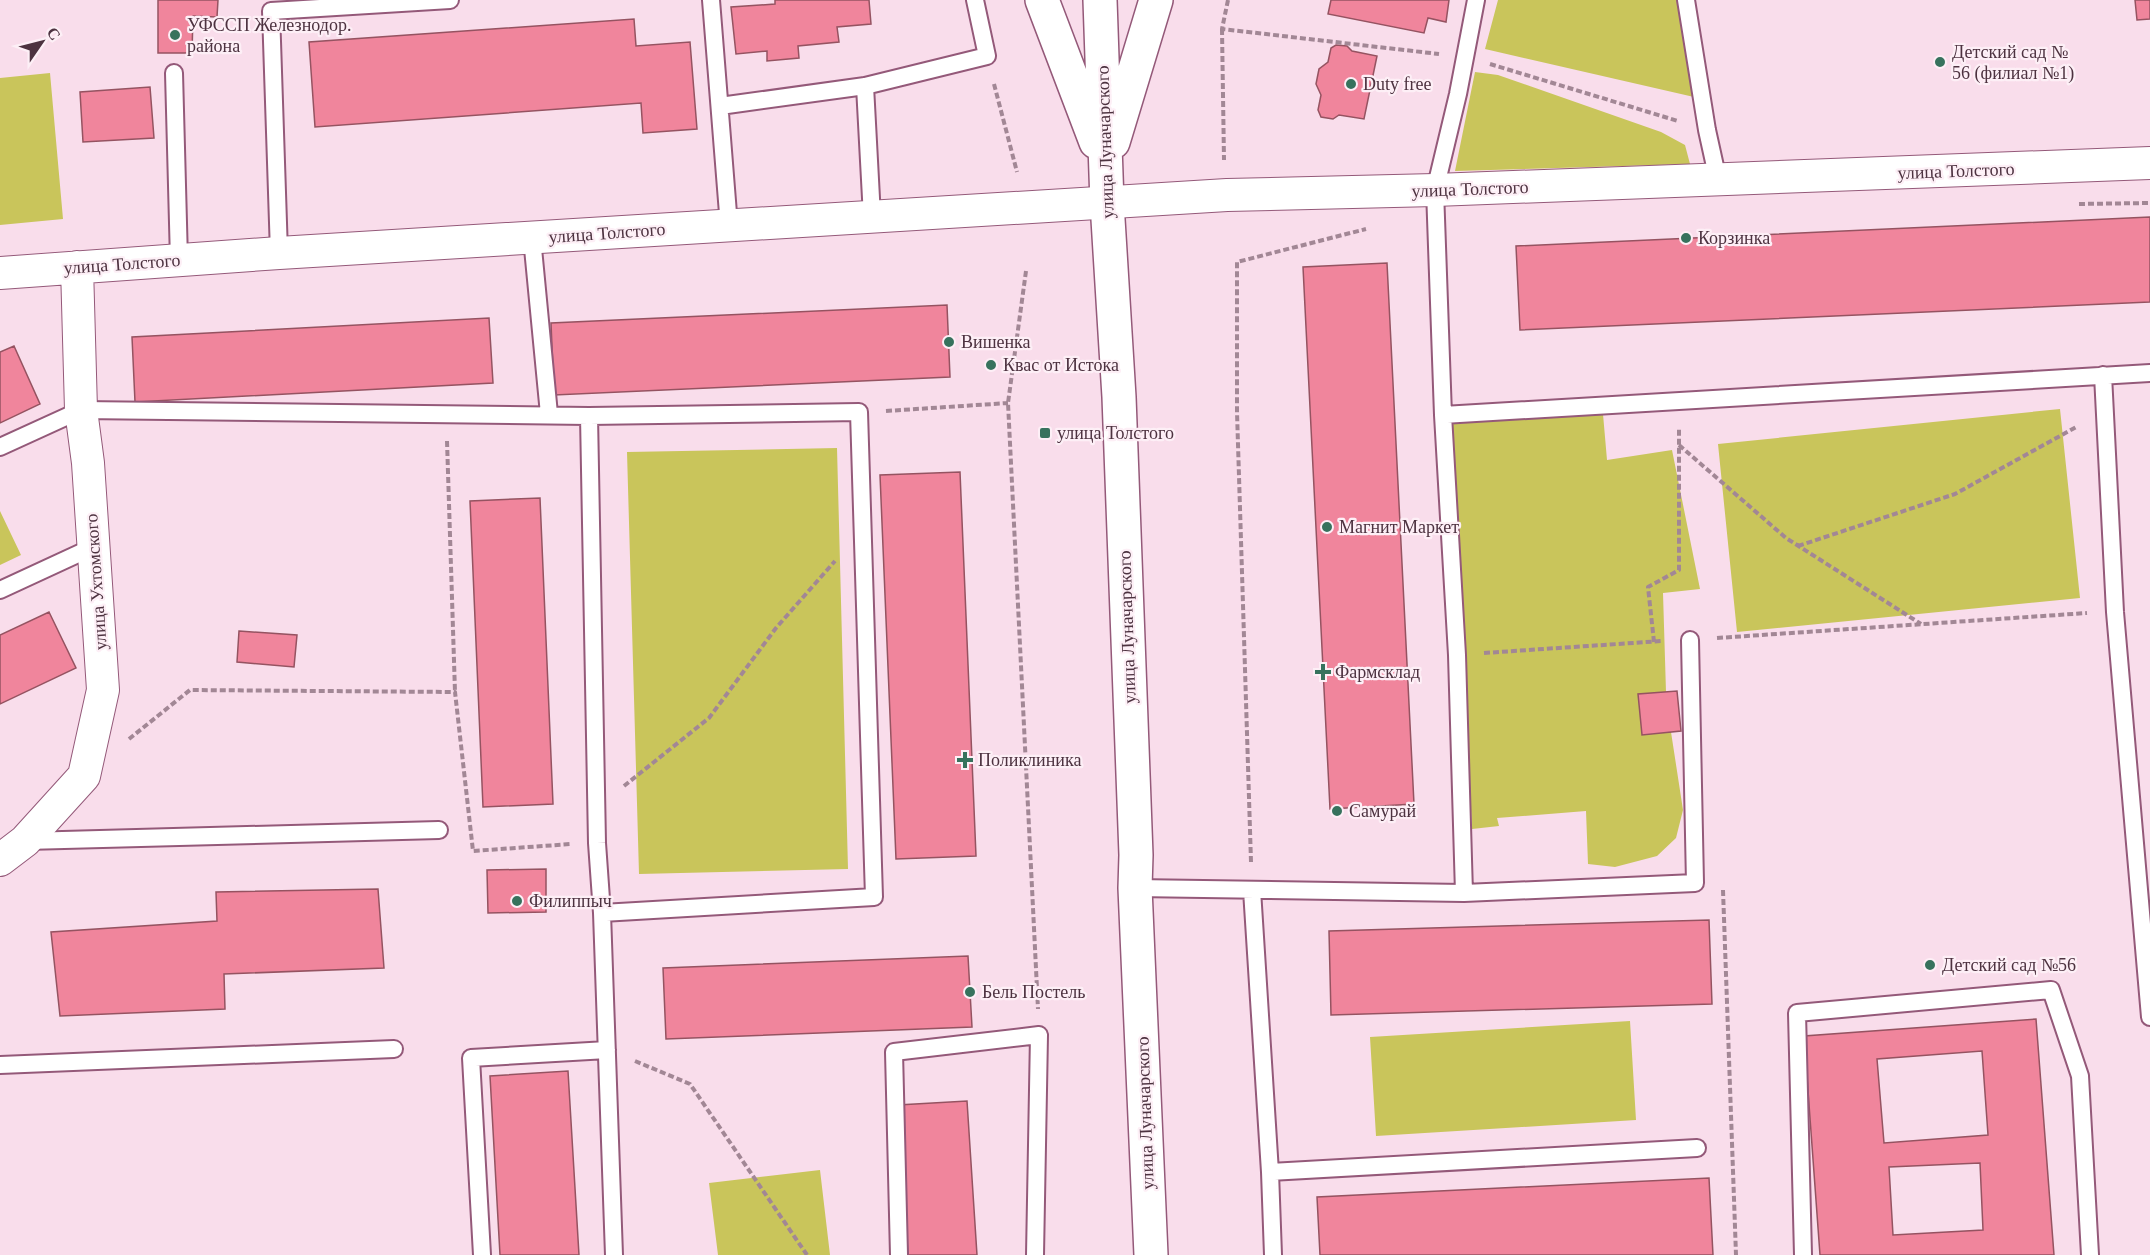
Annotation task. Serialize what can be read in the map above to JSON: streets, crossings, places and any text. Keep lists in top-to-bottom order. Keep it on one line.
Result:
{"streets":{"main road":["улица Луначарского"],"street":["улица Толстого","улица Ухтомского"]},"crossings":[["улица Луначарского","улица Толстого"],["улица Толстого","улица Ухтомского"]],"places":{"other":["УФССП Железнодор. района","Детский сад № 56 (филиал №1)","Duty free","Корзинка","Вишенка","Квас от Истока","Магнит Маркет","Самурай","Филиппыч","Детский сад №56","Бель Постель"],"transit":["улица Толстого"],"health":["Фармсклад","Поликлиника"]},"north":"top right"}
